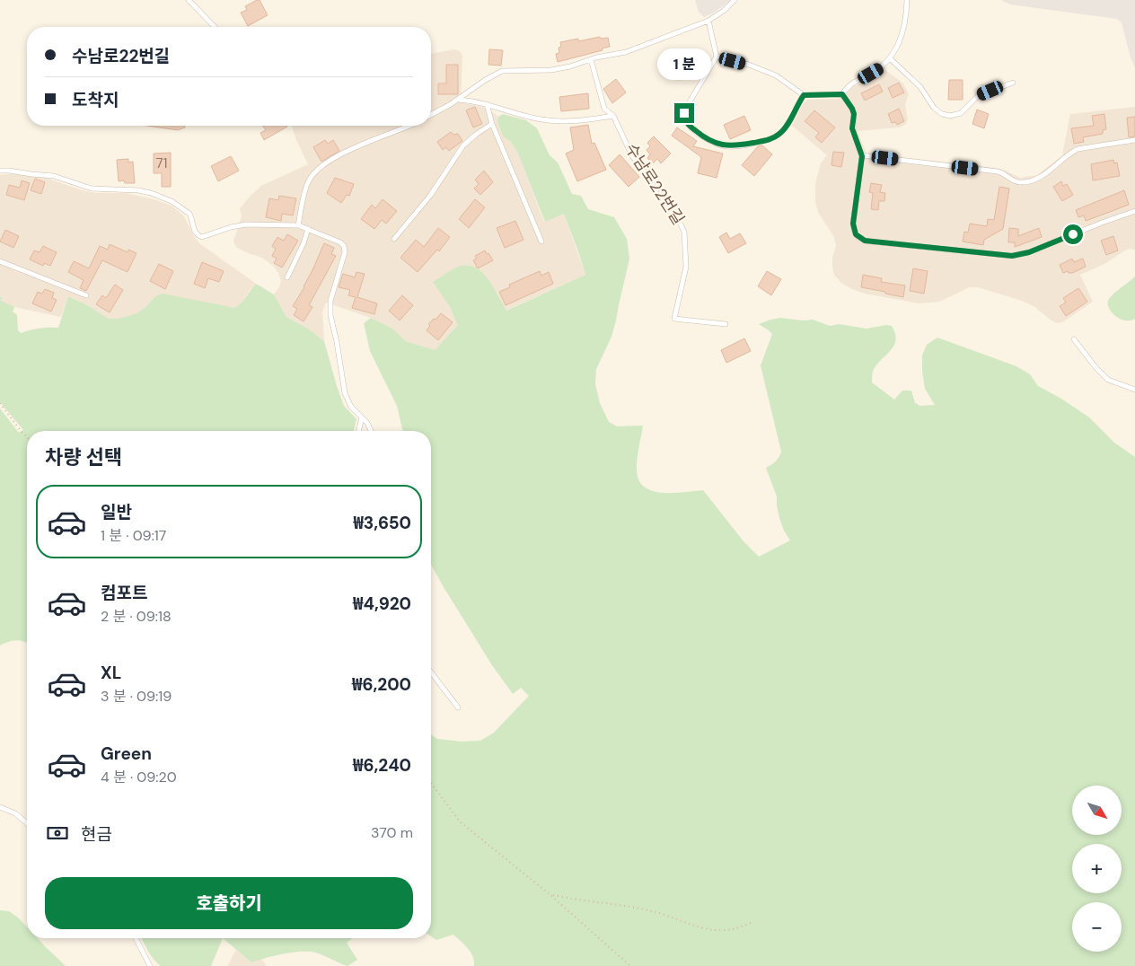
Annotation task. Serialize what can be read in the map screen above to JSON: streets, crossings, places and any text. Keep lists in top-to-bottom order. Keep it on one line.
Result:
{"streets":{"lane":["수남로22번길"]},"house_numbers":["71"],"north":"bottom right","page":{"banner":["수남로22번길","도착지"],"bubble":"1 분","heading":"차량 선택","list":[{"name":"일반","note":"1 분 · 09:17","value":"₩3,650"},{"name":"컴포트","note":"2 분 · 09:18","value":"₩4,920"},{"name":"XL","note":"3 분 · 09:19","value":"₩6,200"},{"name":"Green","note":"4 분 · 09:20","value":"₩6,240"}],"map_buttons":["+","−"],"pay":["현금","370 m"],"buttons":"호출하기"}}
